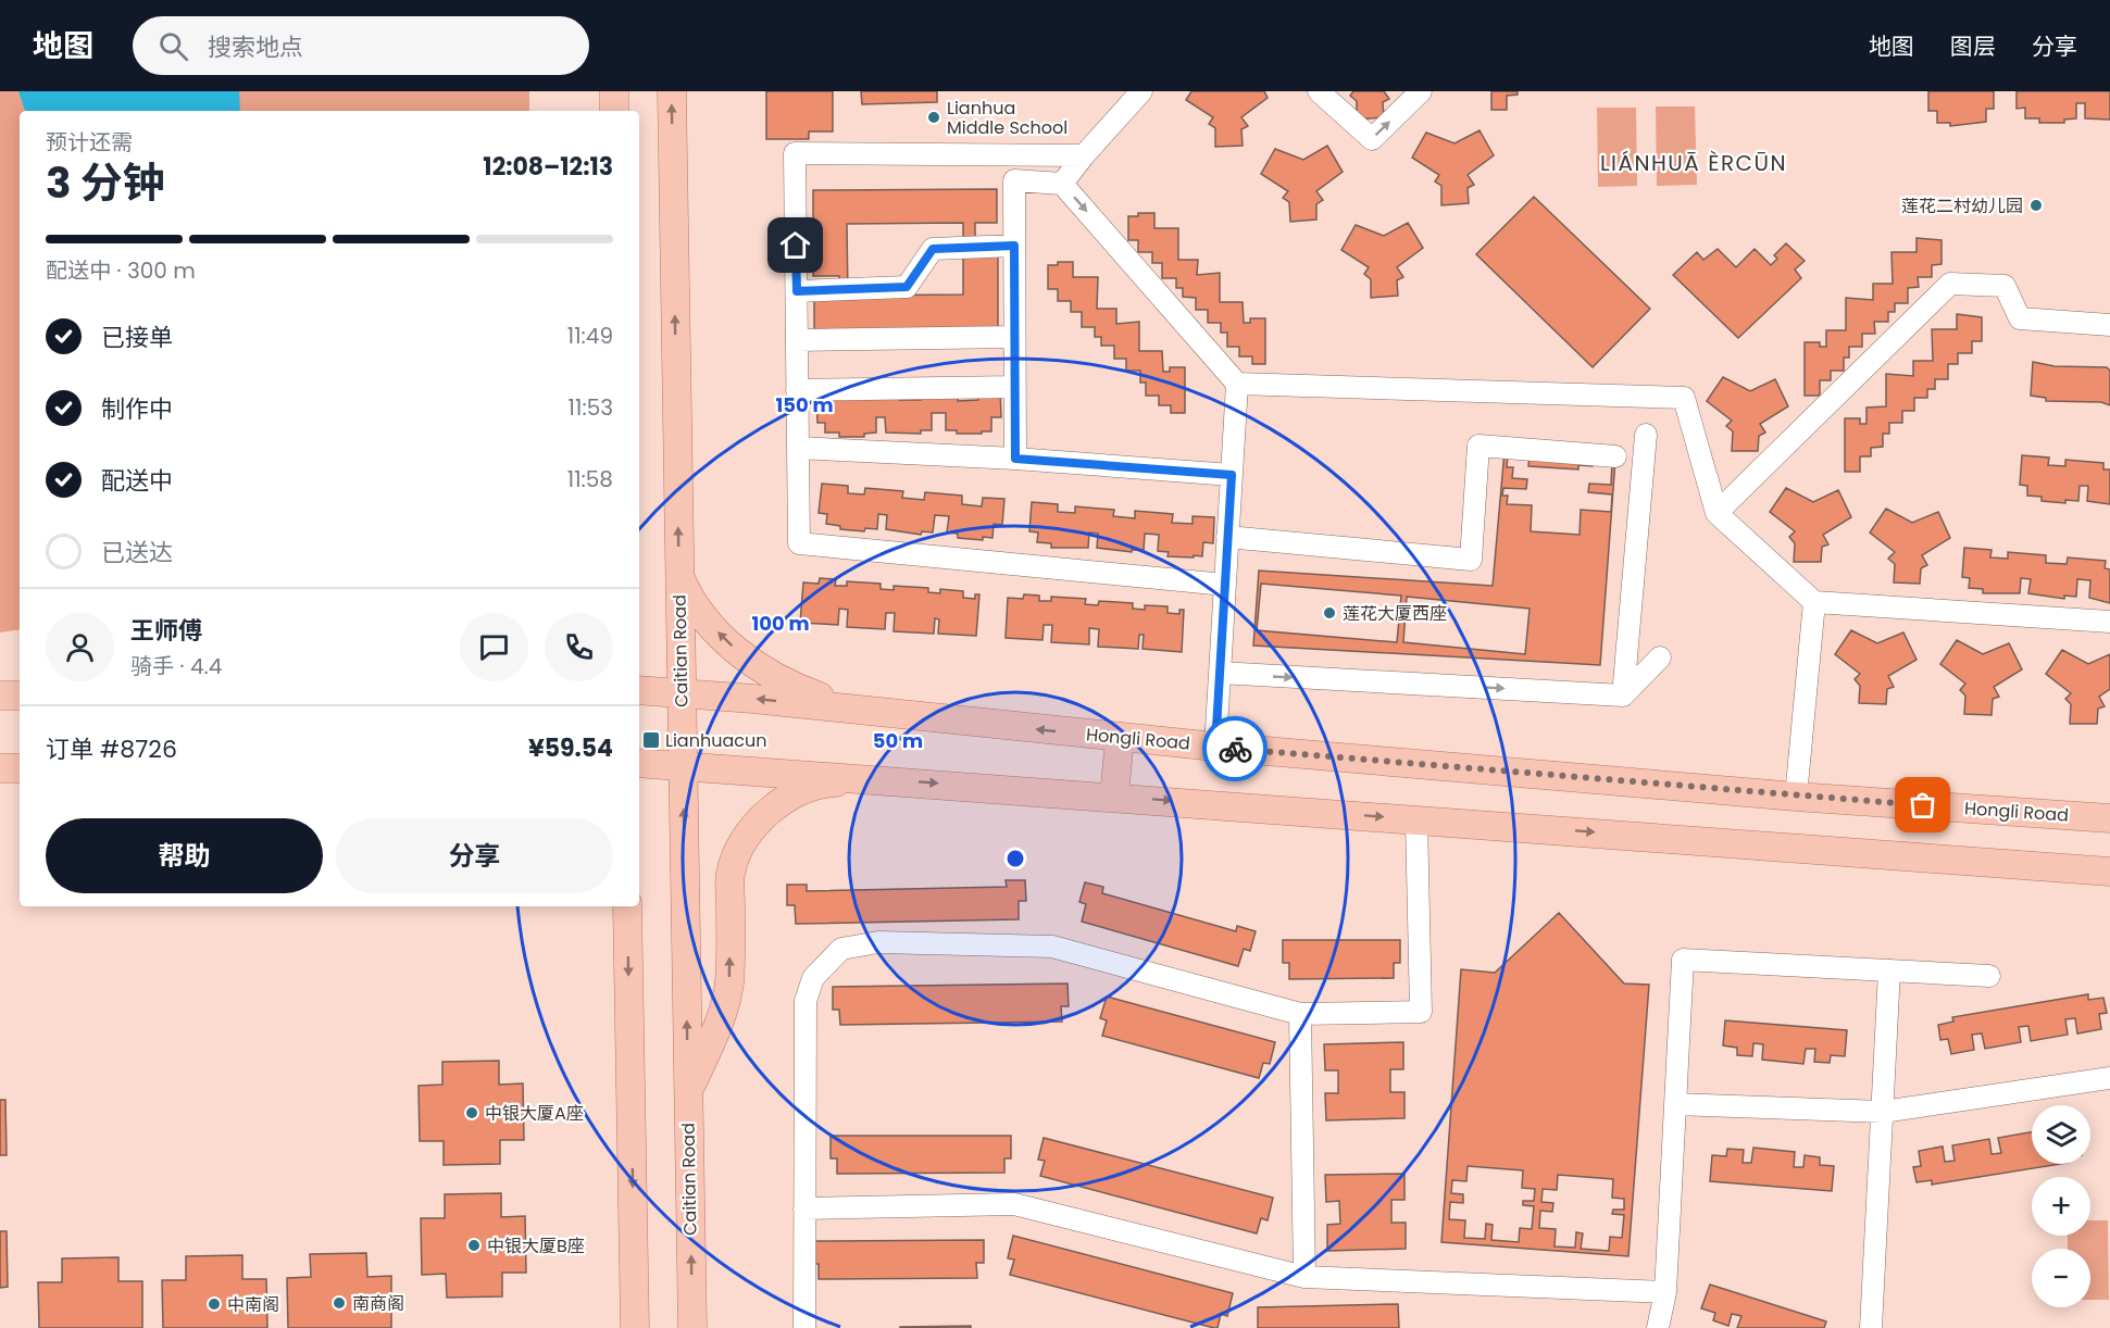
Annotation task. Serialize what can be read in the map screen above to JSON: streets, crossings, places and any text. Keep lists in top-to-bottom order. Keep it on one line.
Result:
{"streets":{"main road":["Caitian Road","Hongli Road"]},"crossings":[["Caitian Road","Hongli Road"]],"districts":["LIÁNHUĀ ÈRCŪN"],"places":{"other":["Lianhua Middle School","莲花二村幼儿园","莲花大厦西座","中银大厦A座","中银大厦B座","南商阁","中南阁"],"transit":["Lianhuacun"]},"page":{"header":"地图","search":"搜索地点","nav":["地图","图层","分享"],"heading":["3 分钟","预计还需","12:08–12:13"],"panel":["王师傅","骑手 · 4.4","订单 #8726","¥59.54"],"bar":"配送中 · 300 m","list":[["已接单","11:49"],["制作中","11:53"],["配送中","11:58"],"已送达"],"buttons":["帮助","分享"],"map_buttons":["+","−"]},"rings":["150 m","100 m","50 m"]}
